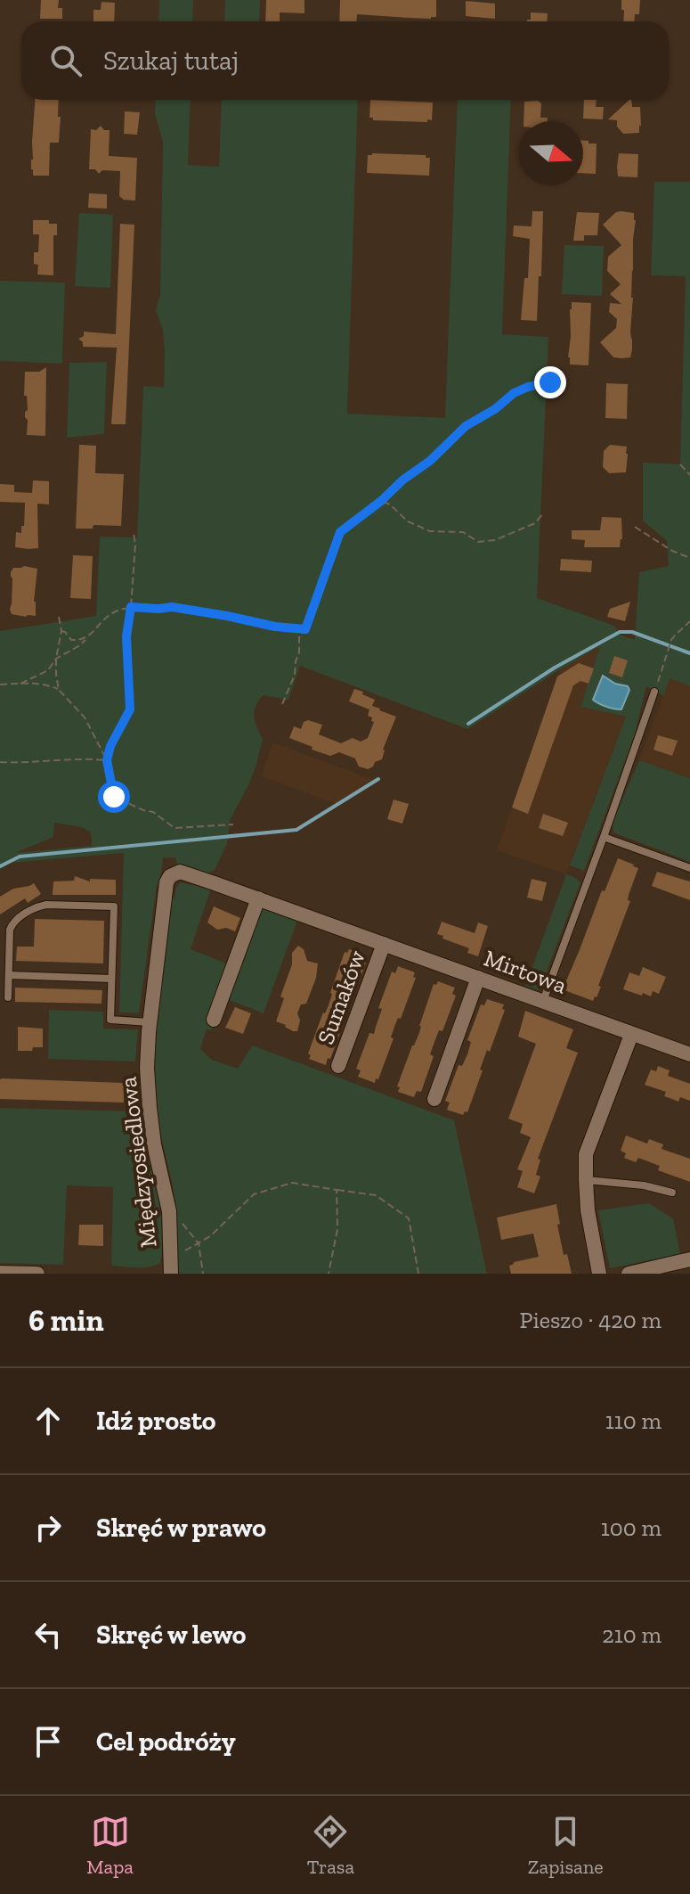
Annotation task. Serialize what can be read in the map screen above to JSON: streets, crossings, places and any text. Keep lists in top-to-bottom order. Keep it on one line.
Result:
{"streets":{"street":["Mirtowa","Sumaków","Międzyosiedlowa"]},"crossings":[["Mirtowa","Sumaków"],["Mirtowa","Międzyosiedlowa"]],"north":"right","page":{"search":"Szukaj tutaj","heading":["6 min","Pieszo · 420 m"],"list":[["Idź prosto","110 m"],["Skręć w prawo","100 m"],["Skręć w lewo","210 m"],"Cel podróży"],"nav":["Mapa","Trasa","Zapisane"]}}
